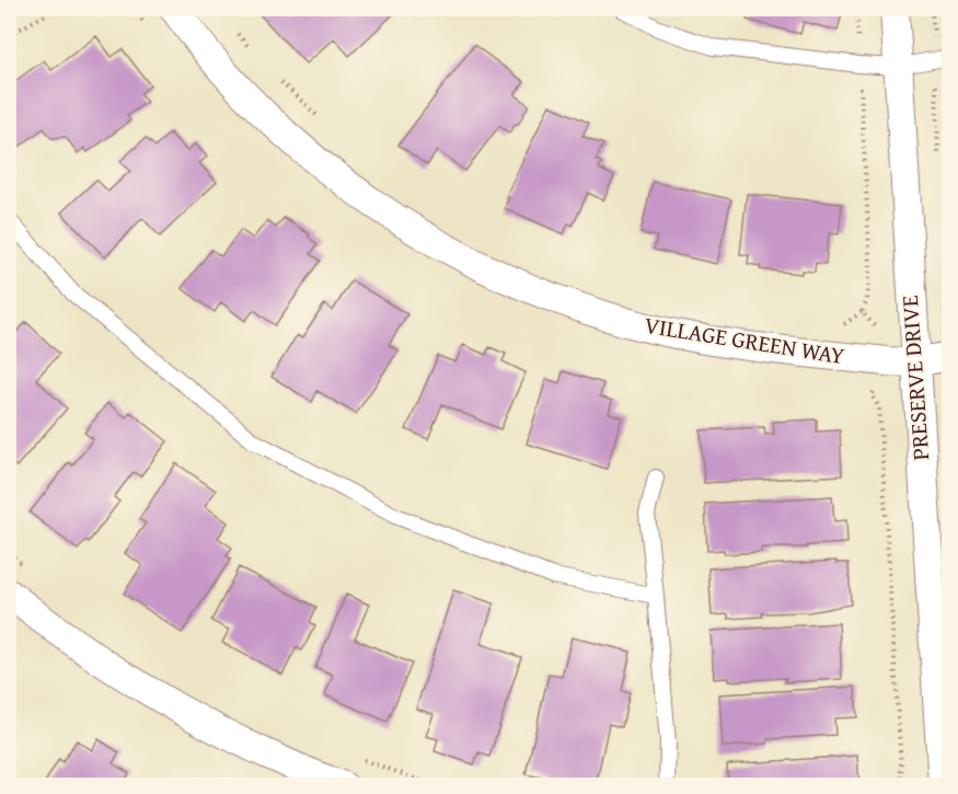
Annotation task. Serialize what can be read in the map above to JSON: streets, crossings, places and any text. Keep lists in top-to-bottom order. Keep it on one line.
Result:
{"streets":{"street":["VILLAGE GREEN WAY","PRESERVE DRIVE"]},"crossings":[["VILLAGE GREEN WAY","PRESERVE DRIVE"]]}
